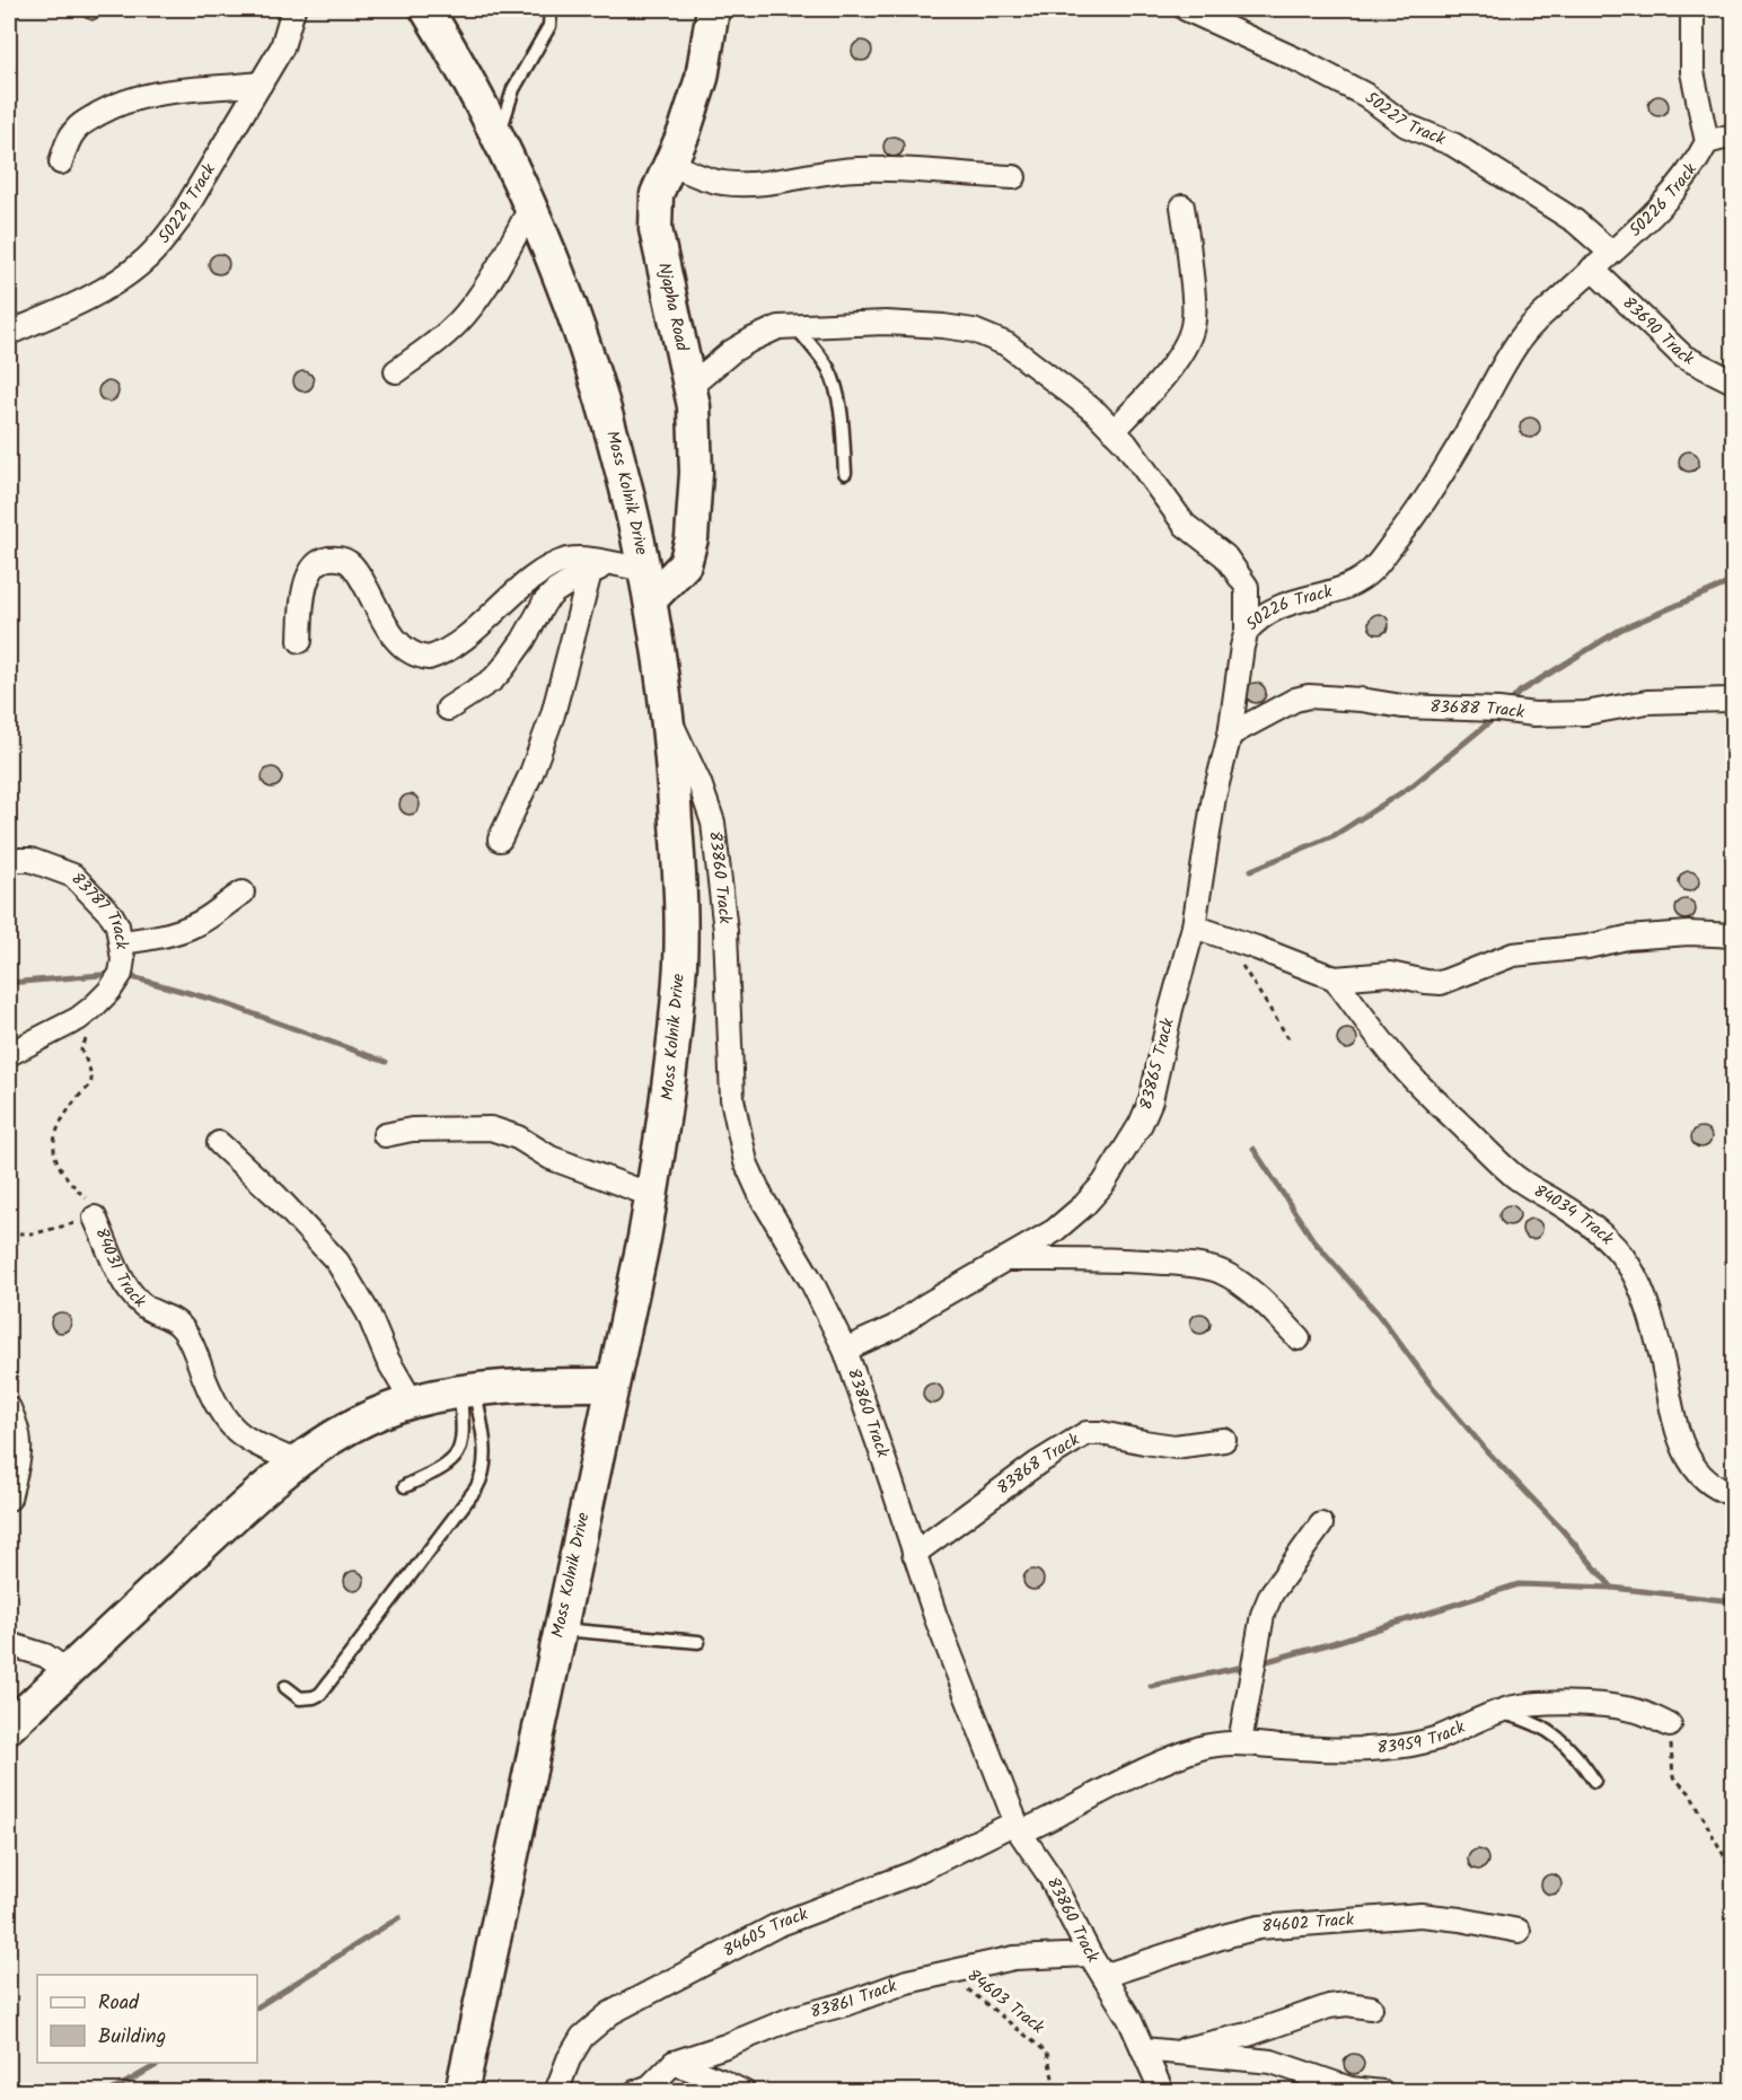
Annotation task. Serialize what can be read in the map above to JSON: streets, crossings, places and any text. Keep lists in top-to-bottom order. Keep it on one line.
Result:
{"streets":{"main road":["Njapha Road","Moss Kolnik Drive"],"street":["50227 Track","50226 Track","50229 Track","83690 Track","83688 Track","83860 Track","83787 Track","83865 Track","84034 Track","84031 Track","83868 Track","83959 Track","84602 Track","84605 Track","83861 Track"],"path":["84603 Track"]},"crossings":[["50227 Track","50226 Track"],["50226 Track","Njapha Road"],["50226 Track","83690 Track"],["50226 Track","83865 Track"],["Njapha Road","Moss Kolnik Drive"],["Moss Kolnik Drive","83860 Track"],["83688 Track","83865 Track"],["83860 Track","83865 Track"],["83860 Track","83868 Track"],["83860 Track","83959 Track"],["83860 Track","84602 Track"],["83860 Track","84605 Track"],["83860 Track","83861 Track"],["83787 Track","84031 Track"],["83959 Track","84605 Track"],["83861 Track","84603 Track"]],"legend":["Road","Building"]}
